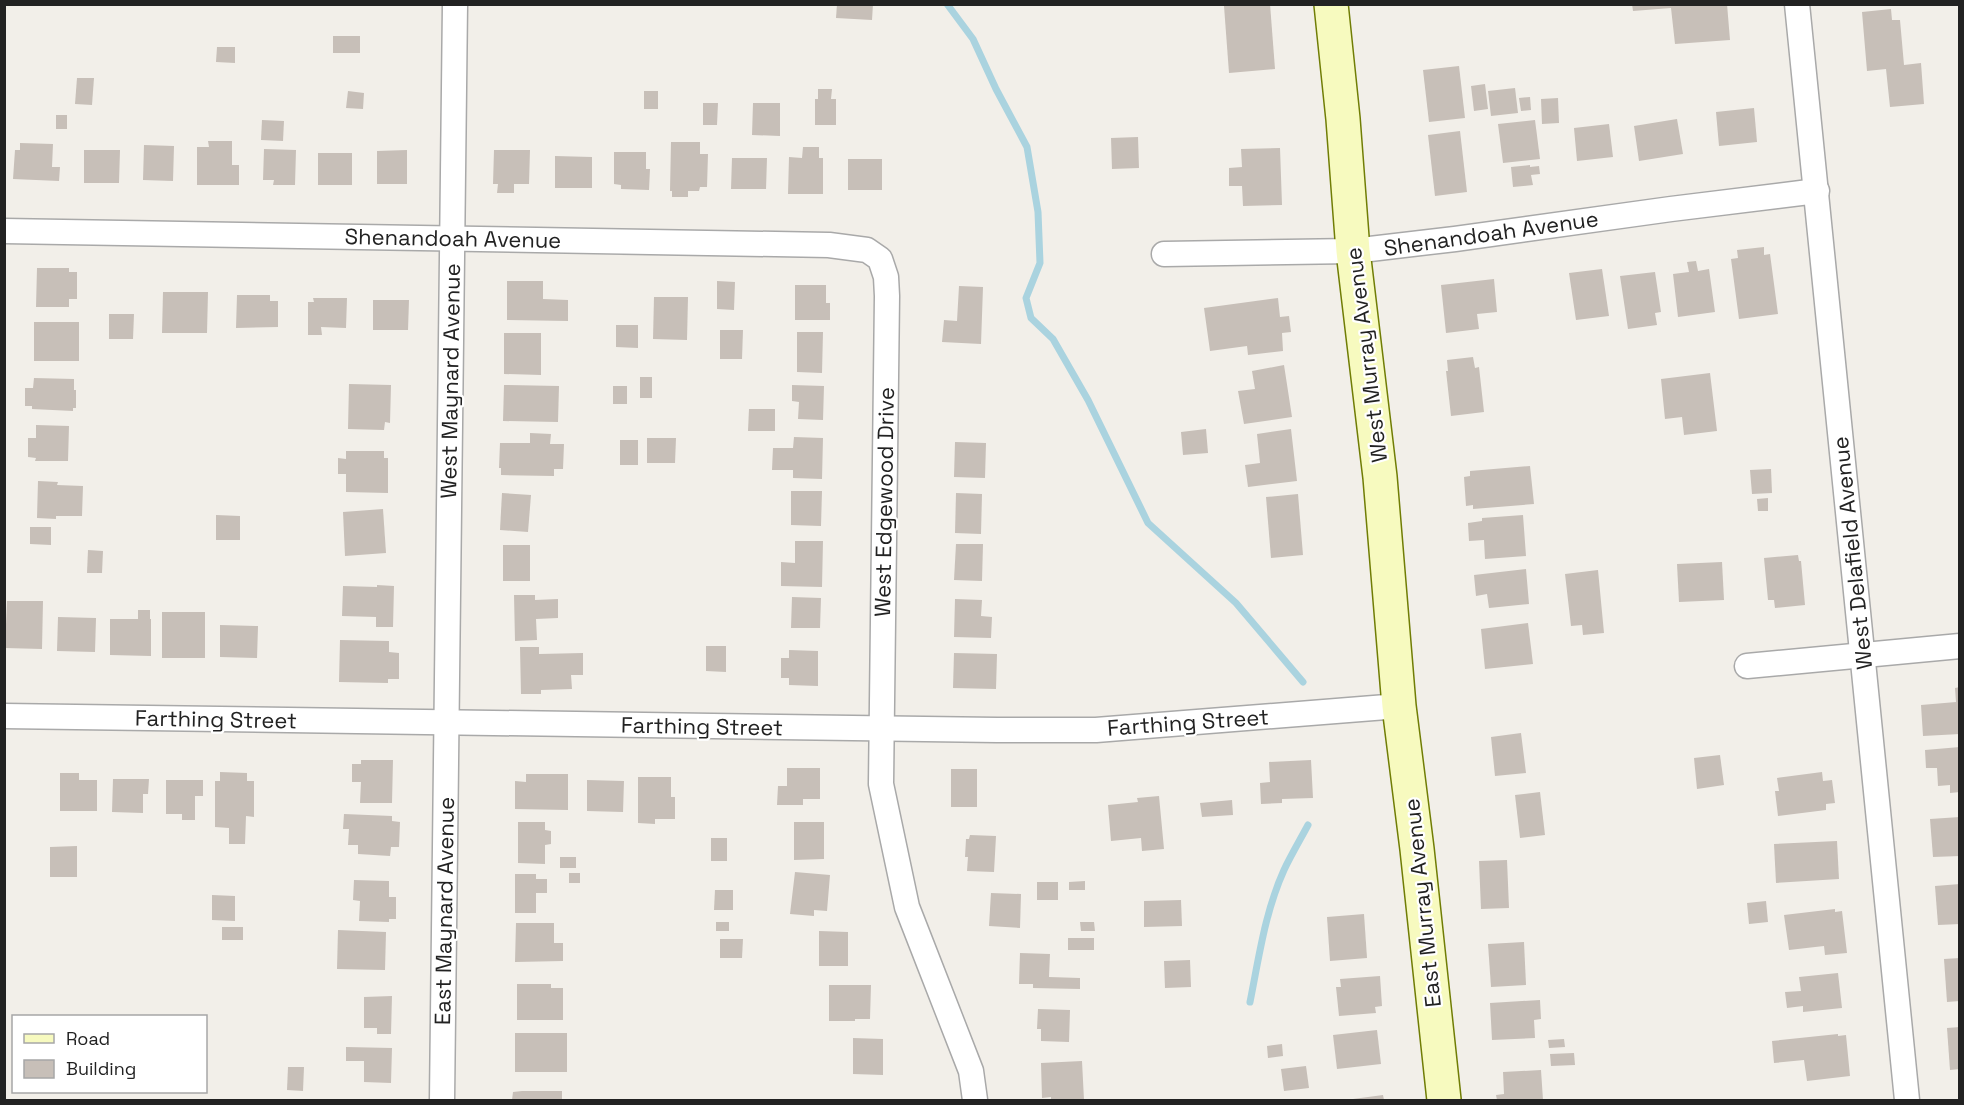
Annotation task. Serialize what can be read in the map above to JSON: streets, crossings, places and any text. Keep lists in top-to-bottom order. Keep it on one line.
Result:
{"streets":{"street":["Shenandoah Avenue","West Murray Avenue","West Maynard Avenue","West Edgewood Drive","West Delafield Avenue","Farthing Street","East Murray Avenue","East Maynard Avenue"]},"crossings":[["Shenandoah Avenue","West Murray Avenue"],["Shenandoah Avenue","West Maynard Avenue"],["Shenandoah Avenue","West Edgewood Drive"],["Shenandoah Avenue","West Delafield Avenue"],["West Murray Avenue","Farthing Street"],["West Murray Avenue","East Murray Avenue"],["West Maynard Avenue","Farthing Street"],["West Maynard Avenue","East Maynard Avenue"],["West Edgewood Drive","Farthing Street"],["Farthing Street","East Murray Avenue"],["Farthing Street","East Maynard Avenue"]],"legend":["Road","Building"]}
